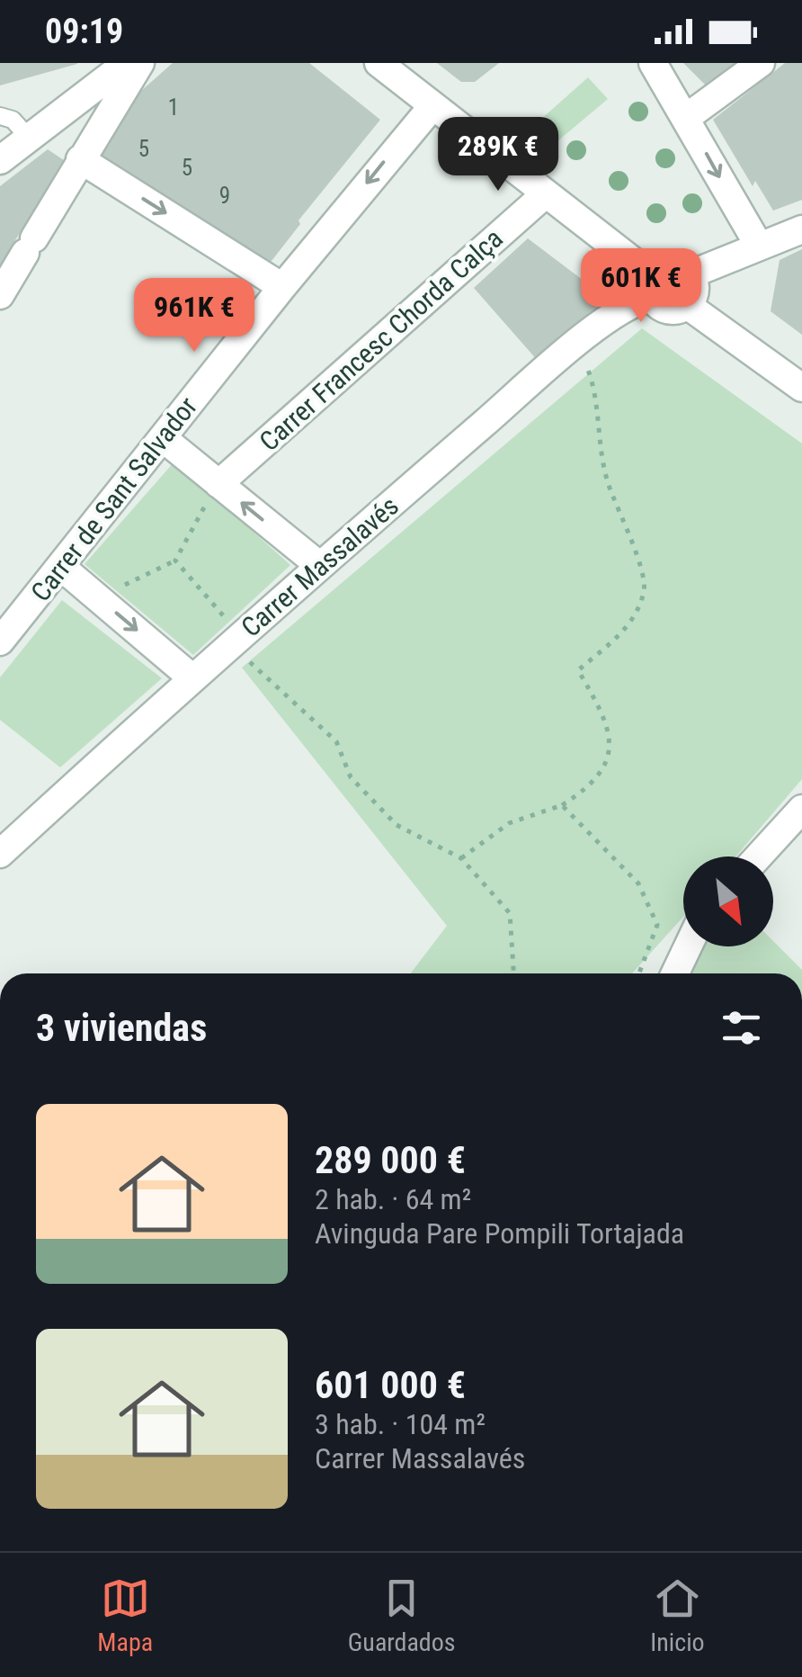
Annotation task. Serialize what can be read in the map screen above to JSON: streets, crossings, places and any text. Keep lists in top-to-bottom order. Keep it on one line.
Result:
{"streets":{"street":["Carrer Francesc Chorda Calça","Carrer de Sant Salvador","Carrer Massalavés"]},"house_numbers":["1","5","5","9"],"north":"bottom right","page":{"status":"09:19","price":["289K €","601K €","961K €"],"heading":"3 viviendas","list":[{"name":"289 000 €","note":"2 hab. · 64 m² · Avinguda Pare Pompili Tortajada"},{"name":"601 000 €","note":"3 hab. · 104 m² · Carrer Massalavés"}],"tabs":["Mapa","Guardados","Inicio"]}}
